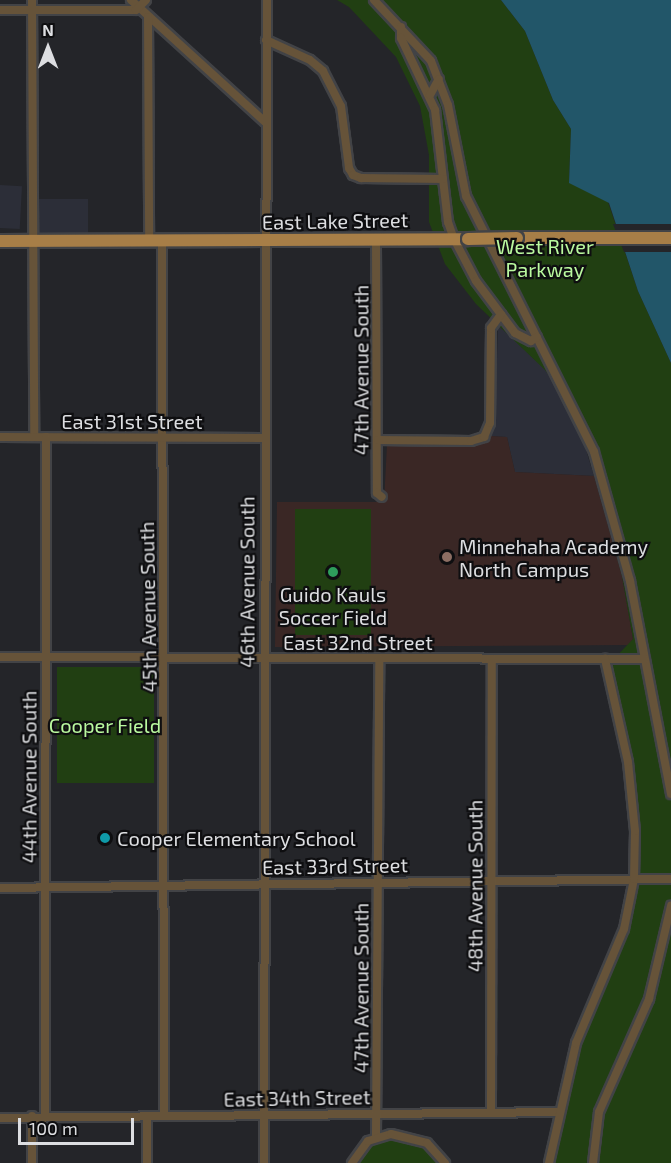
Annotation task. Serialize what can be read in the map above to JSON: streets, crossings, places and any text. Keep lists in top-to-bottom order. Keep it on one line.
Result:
{"streets":{"main road":["East Lake Street"],"street":["47th Avenue South","East 31st Street","46th Avenue South","45th Avenue South","East 32nd Street","44th Avenue South","East 33rd Street","48th Avenue South","East 34th Street"]},"crossings":[["East Lake Street","47th Avenue South"],["East Lake Street","46th Avenue South"],["East Lake Street","45th Avenue South"],["47th Avenue South","East 32nd Street"],["47th Avenue South","East 33rd Street"],["47th Avenue South","East 34th Street"],["East 31st Street","46th Avenue South"],["East 31st Street","45th Avenue South"],["East 31st Street","44th Avenue South"],["46th Avenue South","East 32nd Street"],["46th Avenue South","East 33rd Street"],["46th Avenue South","East 34th Street"],["45th Avenue South","East 32nd Street"],["45th Avenue South","East 33rd Street"],["45th Avenue South","East 34th Street"],["East 32nd Street","44th Avenue South"],["East 32nd Street","48th Avenue South"],["44th Avenue South","East 33rd Street"],["44th Avenue South","East 34th Street"],["East 33rd Street","48th Avenue South"],["48th Avenue South","East 34th Street"]],"parks":["West River Parkway","Cooper Field"],"places":["Minnehaha Academy North Campus","Guido Kauls Soccer Field","Cooper Elementary School"],"scale_bar":"100 m","north":"top"}
